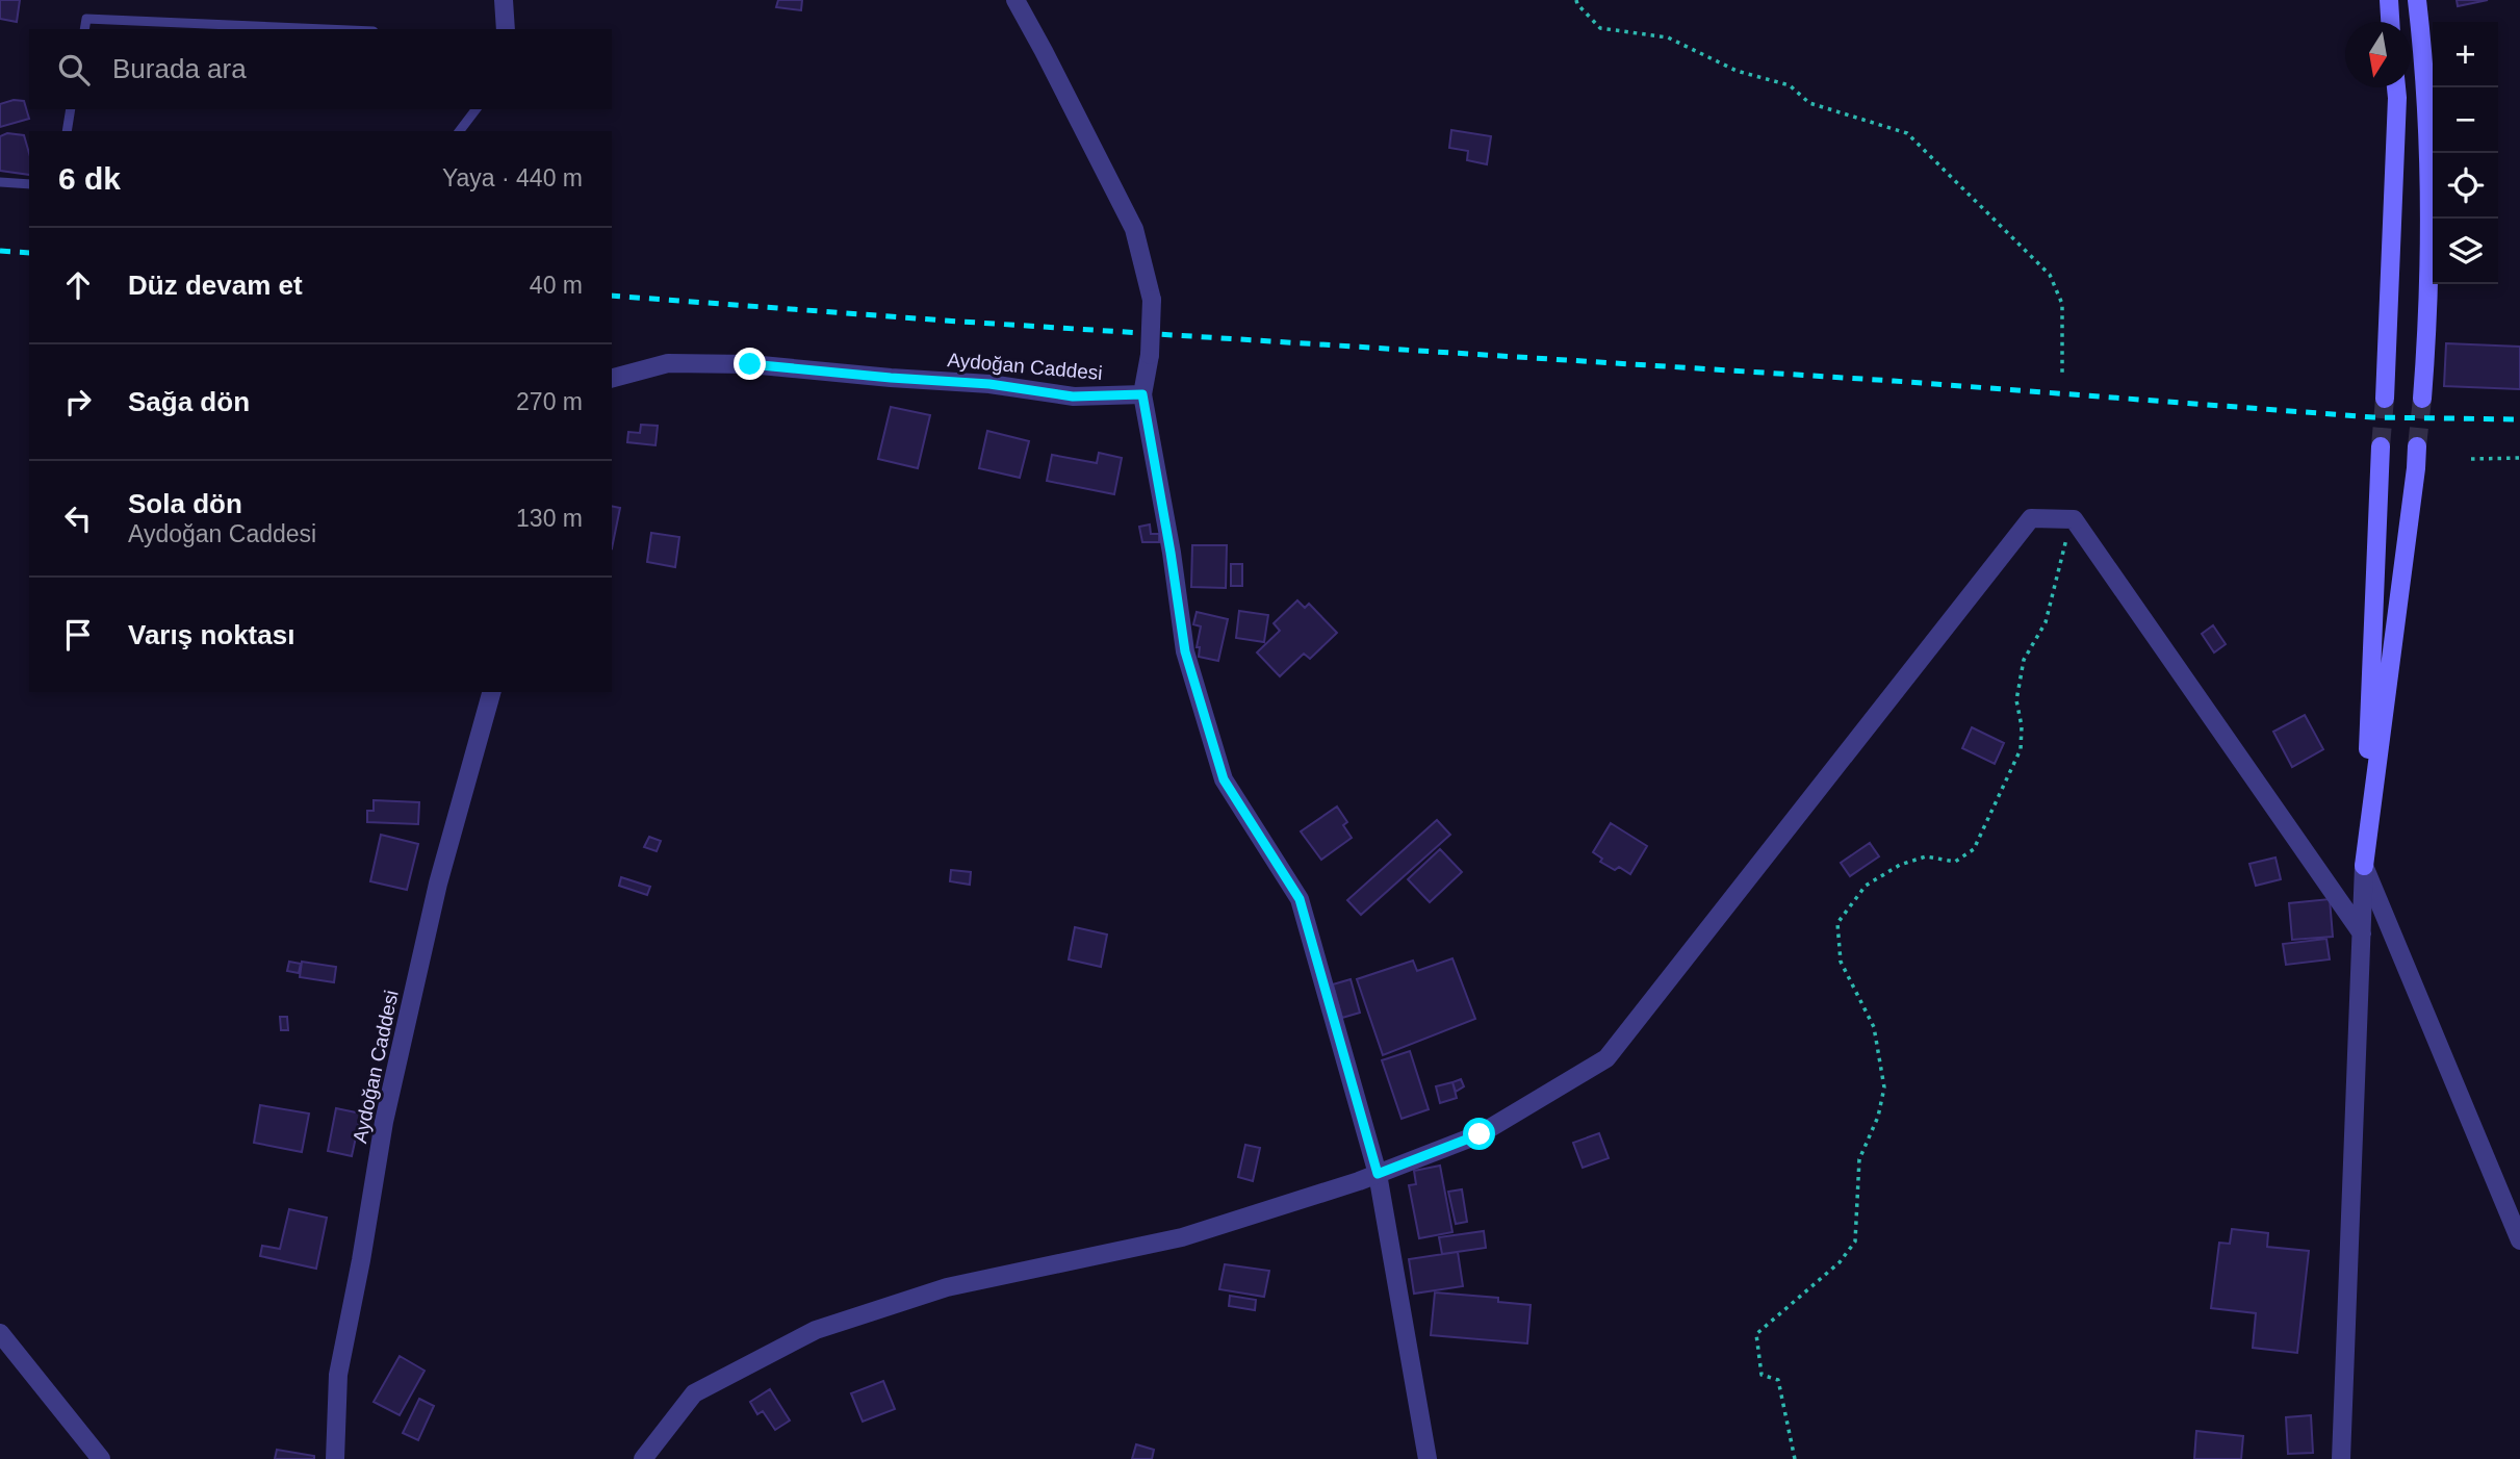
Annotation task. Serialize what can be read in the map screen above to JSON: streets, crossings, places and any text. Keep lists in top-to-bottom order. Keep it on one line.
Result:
{"streets":{"street":["Aydoğan Caddesi"]},"north":"bottom","page":{"map_buttons":["+","−"],"search":"Burada ara","heading":["6 dk","Yaya · 440 m"],"list":[["Düz devam et","40 m"],["Sağa dön","270 m"],["Sola dön","Aydoğan Caddesi","130 m"],"Varış noktası"]}}
